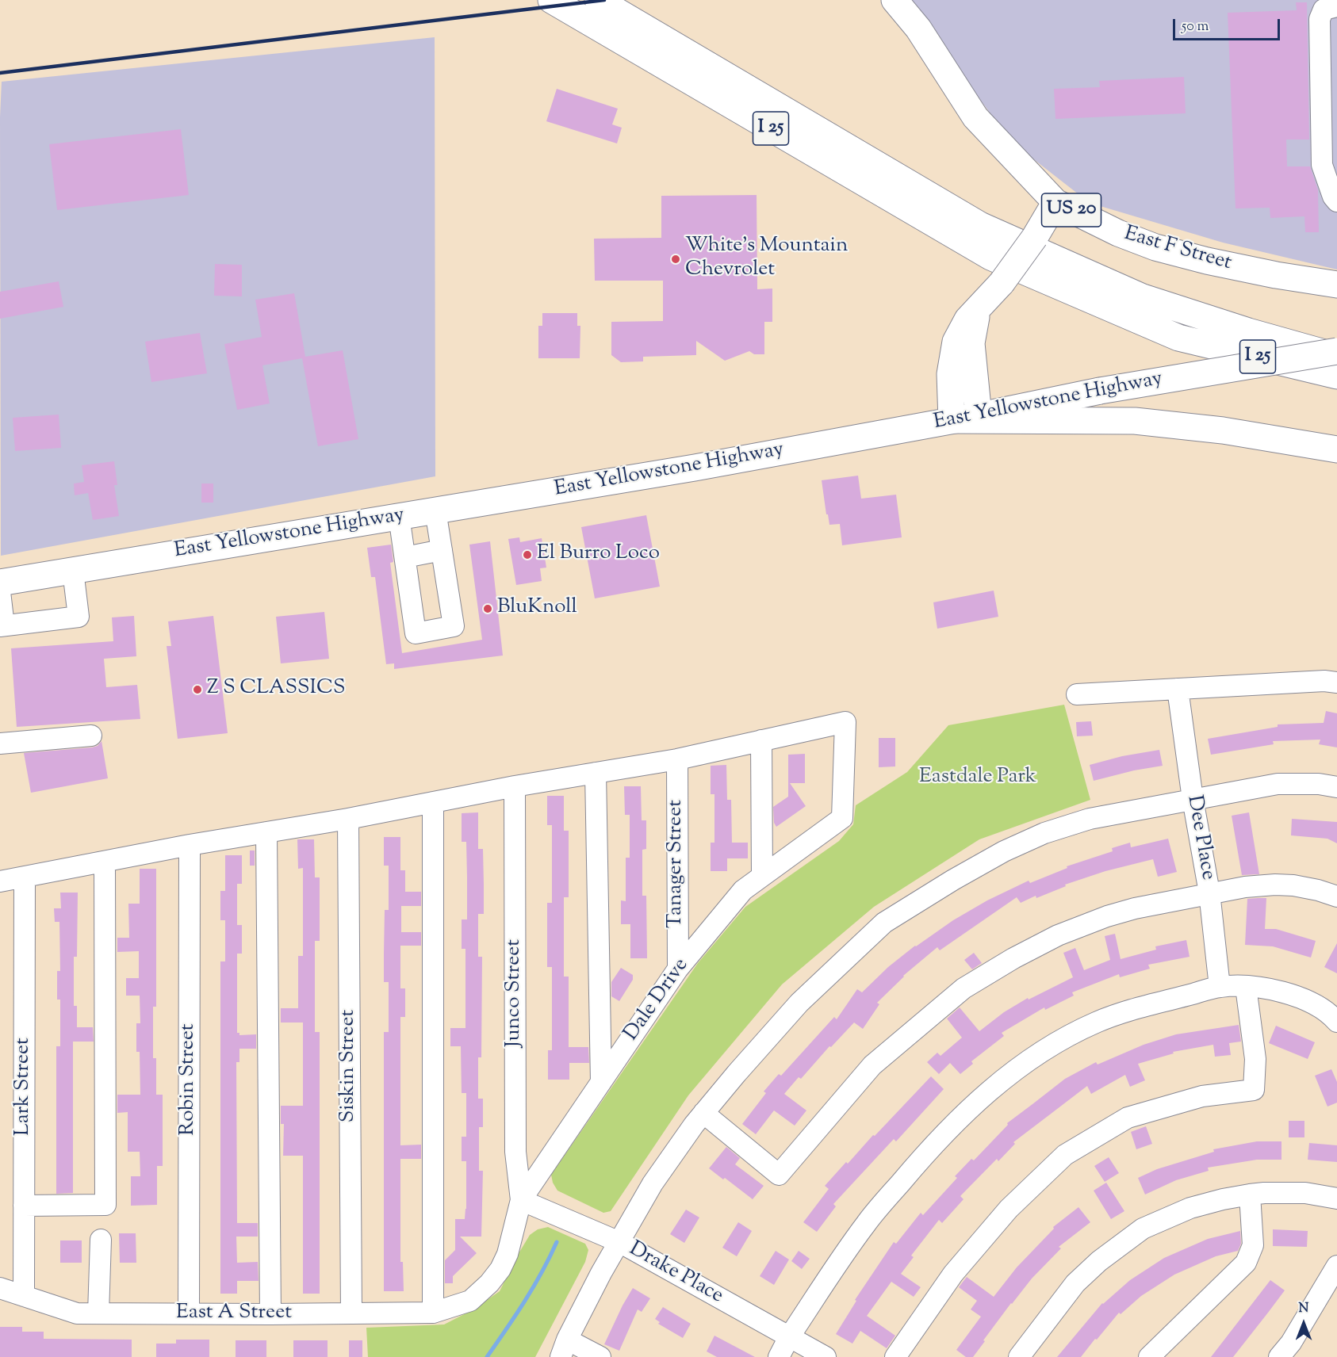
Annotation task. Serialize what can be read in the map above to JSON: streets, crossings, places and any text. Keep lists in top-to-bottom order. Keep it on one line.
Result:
{"streets":{"main road":["I 25","US 20","East F Street","East Yellowstone Highway"],"street":["Dee Place","Tanager Street","Junco Street","Dale Drive","Siskin Street","Robin Street","Lark Street","Drake Place","East A Street"]},"crossings":[["Tanager Street","Dale Drive"],["Junco Street","Dale Drive"],["Junco Street","Drake Place"],["Dale Drive","Drake Place"],["Dale Drive","East A Street"],["Siskin Street","East A Street"],["Robin Street","East A Street"],["Lark Street","East A Street"]],"parks":["Eastdale Park"],"places":["White's Mountain Chevrolet","El Burro Loco","BluKnoll","Z S CLASSICS"],"scale_bar":"50 m","north":"top"}
